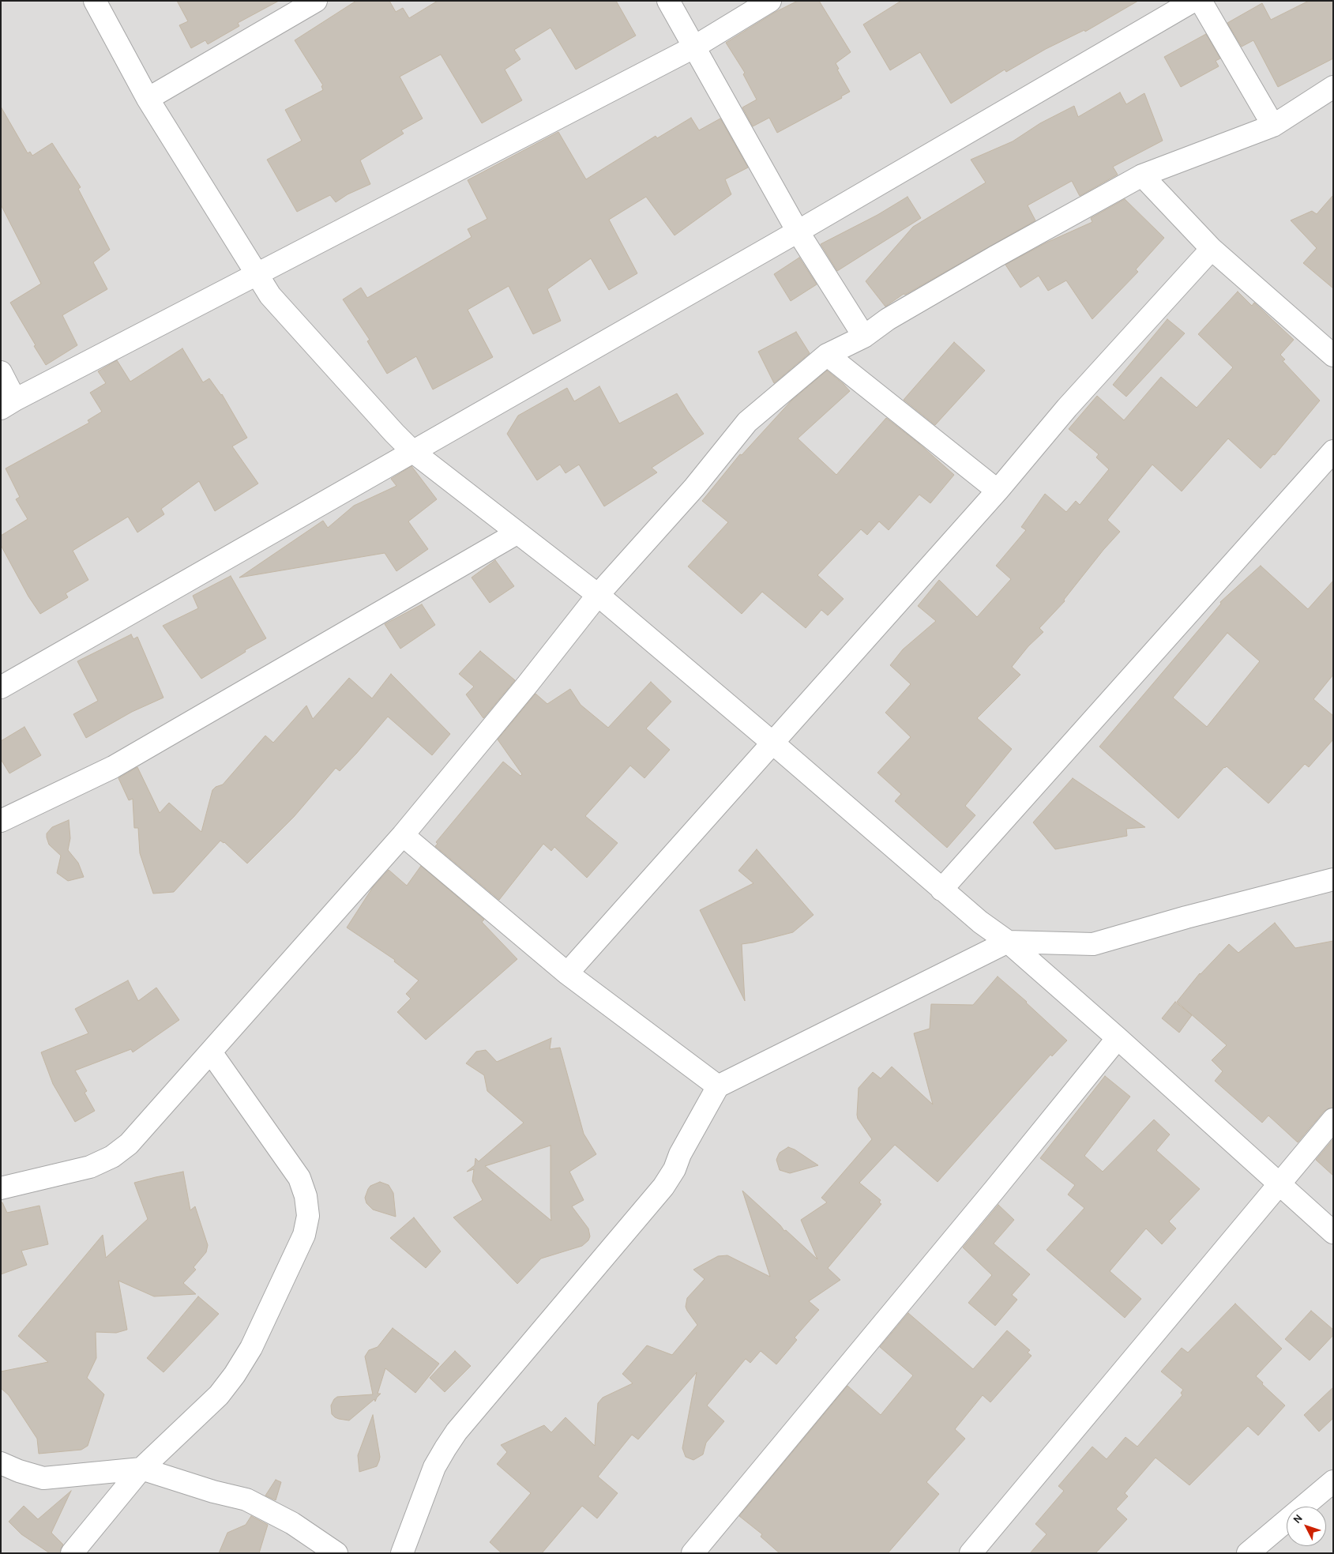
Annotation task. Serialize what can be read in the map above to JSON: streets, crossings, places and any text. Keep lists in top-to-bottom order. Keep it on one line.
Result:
{"north":"top left"}
